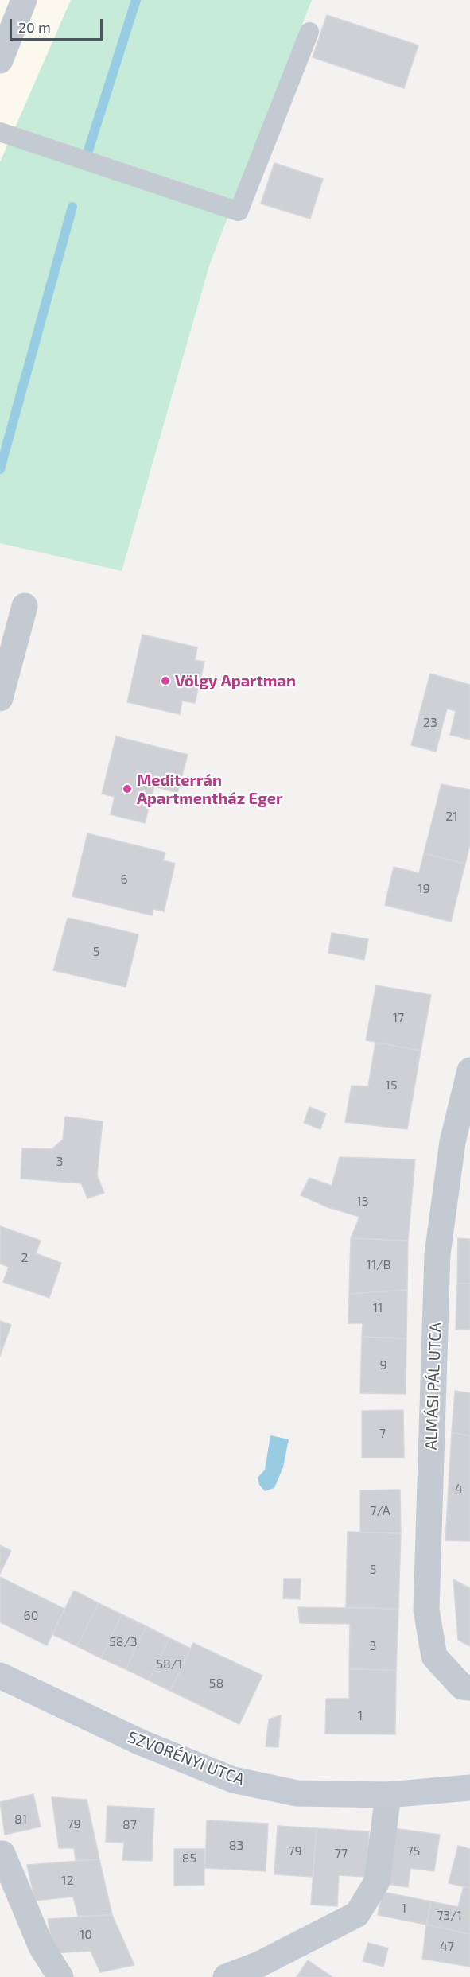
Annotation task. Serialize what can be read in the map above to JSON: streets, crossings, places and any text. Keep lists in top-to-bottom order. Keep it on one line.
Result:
{"streets":{"main road":["SZVORÉNYI UTCA"],"street":["ALMÁSI PÁL UTCA"]},"places":["Völgy Apartman","Mediterrán Apartmentház Eger"],"house_numbers":["23","21","6","19","5","17","15","3","13","2","11/B","11","9","7","4","7/A","5","60","58/3","3","58/1","58","1","81","79","87","83","79","75","77","85","12","1","73/1","10","47"],"scale_bar":"20 m"}
